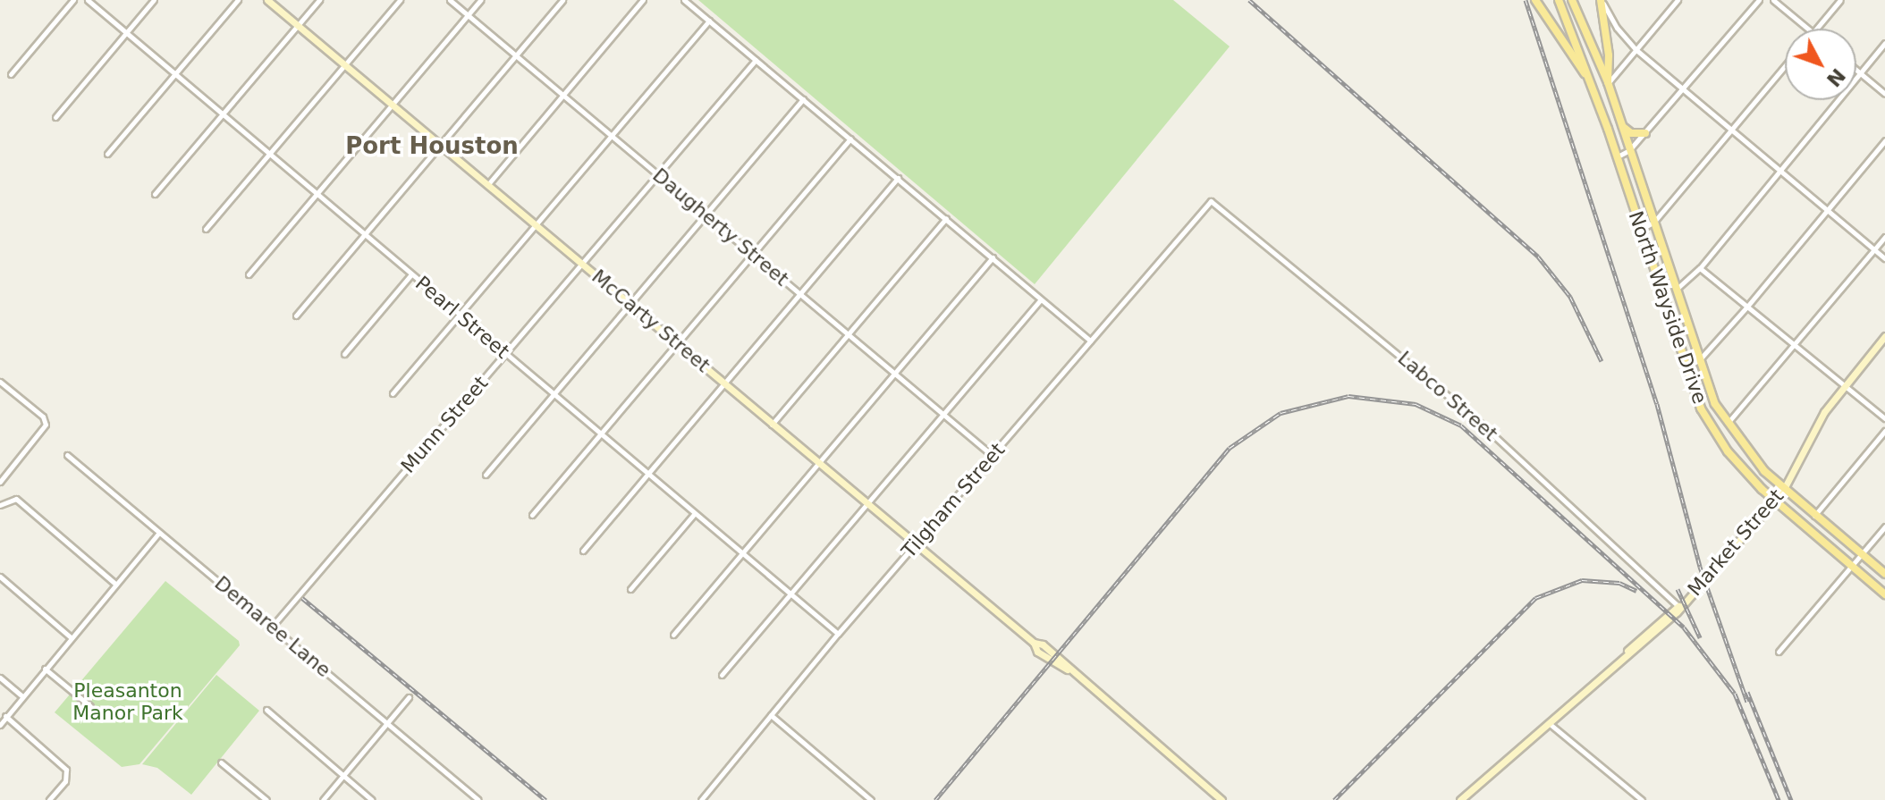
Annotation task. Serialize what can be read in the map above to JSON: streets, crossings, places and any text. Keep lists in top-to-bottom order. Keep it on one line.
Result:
{"streets":{"main road":["North Wayside Drive","McCarty Street","Market Street"],"street":["Daugherty Street","Pearl Street","Labco Street","Munn Street","Tilgham Street","Demaree Lane"]},"crossings":[["Daugherty Street","Munn Street"],["Daugherty Street","Tilgham Street"],["North Wayside Drive","Market Street"],["Pearl Street","Munn Street"],["Pearl Street","Tilgham Street"],["McCarty Street","Munn Street"],["McCarty Street","Tilgham Street"],["Labco Street","Tilgham Street"],["Labco Street","Market Street"],["Munn Street","Demaree Lane"]],"districts":["Port Houston"],"parks":["Pleasanton Manor Park"],"north":"bottom right"}
